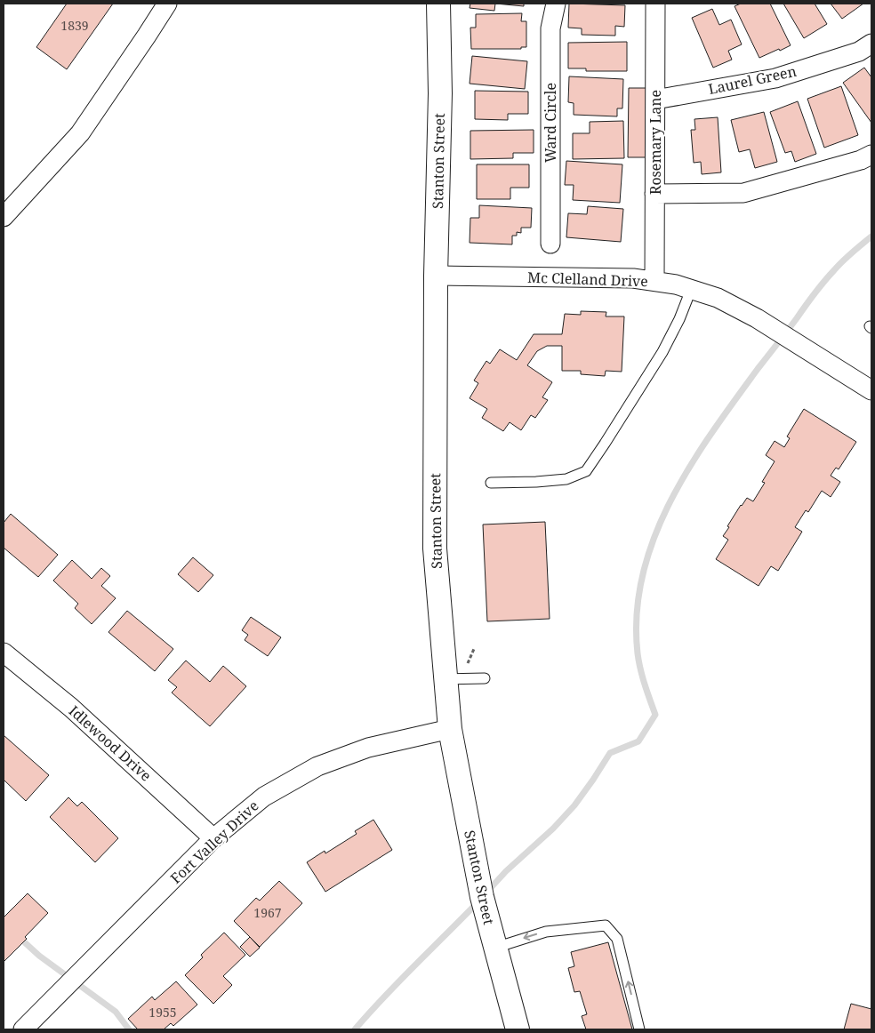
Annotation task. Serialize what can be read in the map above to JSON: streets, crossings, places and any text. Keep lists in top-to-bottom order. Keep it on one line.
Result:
{"streets":{"street":["Laurel Green","Ward Circle","Rosemary Lane","Stanton Street","Mc Clelland Drive","Idlewood Drive","Fort Valley Drive"]},"crossings":[["Laurel Green","Rosemary Lane"],["Rosemary Lane","Mc Clelland Drive"],["Stanton Street","Mc Clelland Drive"],["Stanton Street","Fort Valley Drive"],["Idlewood Drive","Fort Valley Drive"]],"house_numbers":["1839","1967","1955"]}
